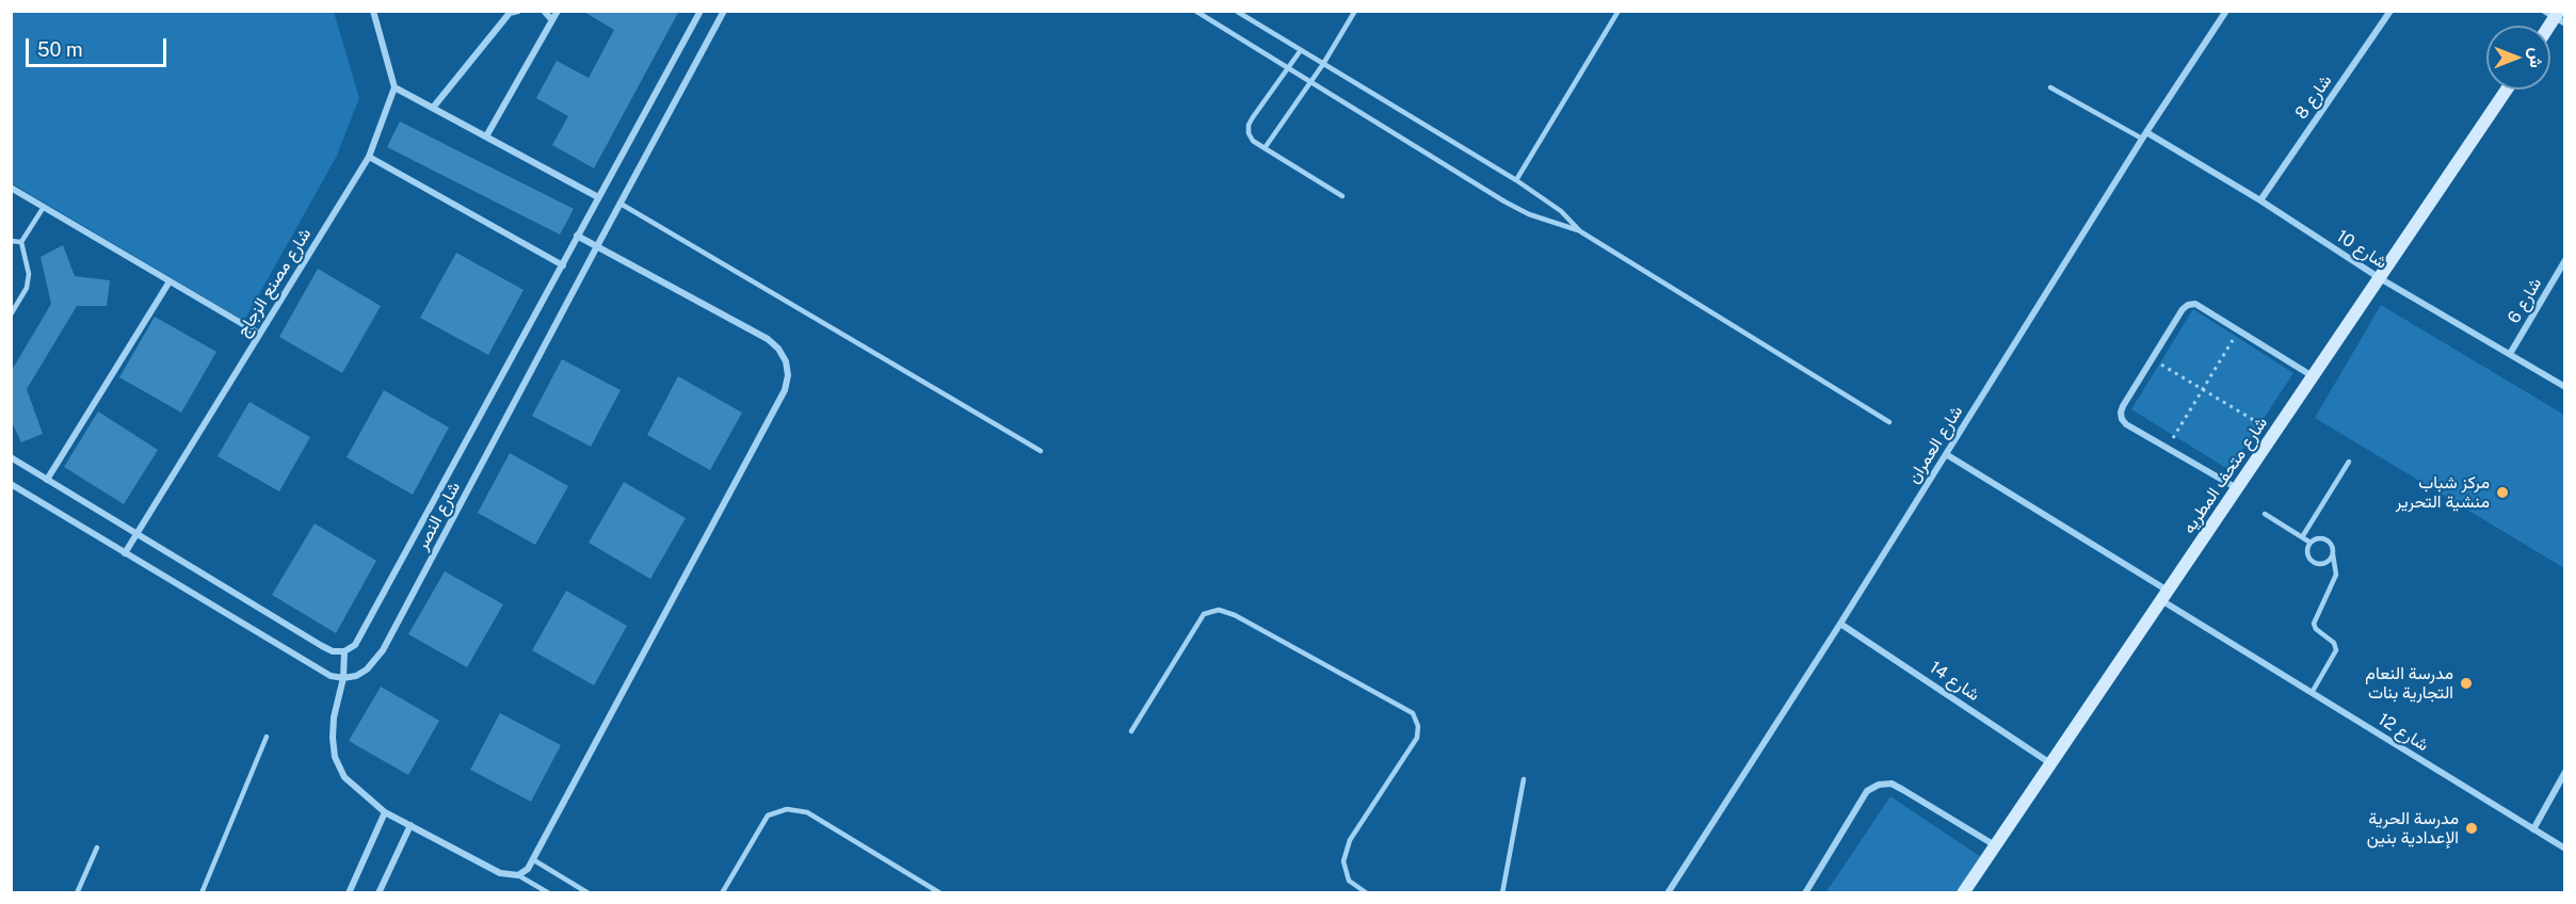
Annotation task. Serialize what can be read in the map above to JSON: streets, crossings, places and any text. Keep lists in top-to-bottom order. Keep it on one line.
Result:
{"streets":{"street":["شارع 8","شارع 10","شارع مصنع الزجاج","شارع 6","شارع العمران","شارع متحف المطريه","شارع النصر","شارع 14","شارع 12"]},"crossings":[["شارع 8","شارع 10"],["شارع 10","شارع 6"],["شارع 10","شارع العمران"],["شارع 10","شارع متحف المطريه"],["شارع العمران","شارع 14"],["شارع العمران","شارع 12"],["شارع متحف المطريه","شارع 14"],["شارع متحف المطريه","شارع 12"]],"places":["مركز شباب منشية التحرير","مدرسة النعام التجارية بنات","مدرسة الحرية الإعدادية بنين"],"scale_bar":"50 m","north":"right"}
